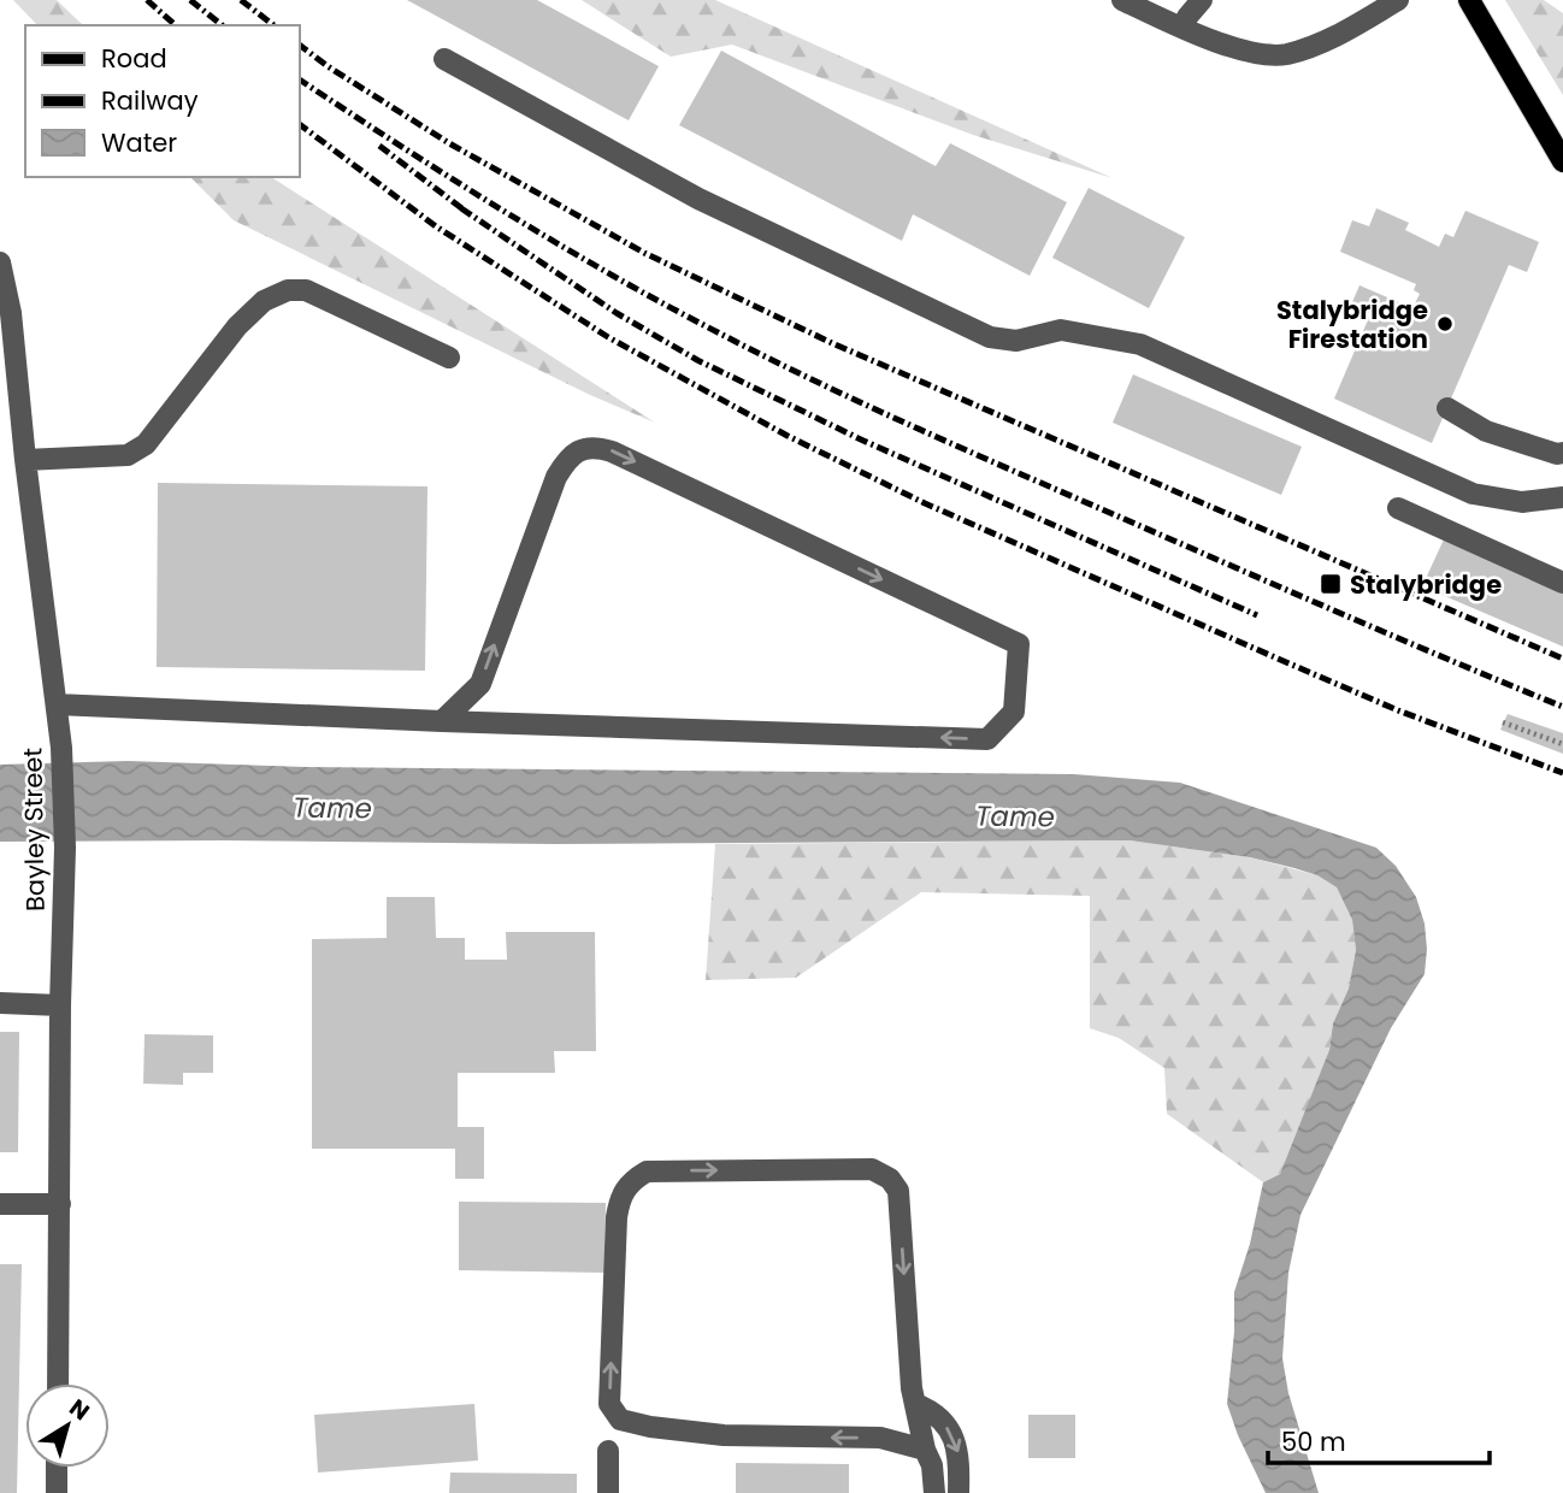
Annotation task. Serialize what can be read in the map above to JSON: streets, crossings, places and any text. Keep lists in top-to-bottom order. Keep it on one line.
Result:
{"streets":{"street":["Bayley Street"]},"water":["Tame"],"places":{"other":["Stalybridge Firestation"],"transit":["Stalybridge"]},"legend":["Road","Railway","Water"],"scale_bar":"50 m","north":"top right"}
